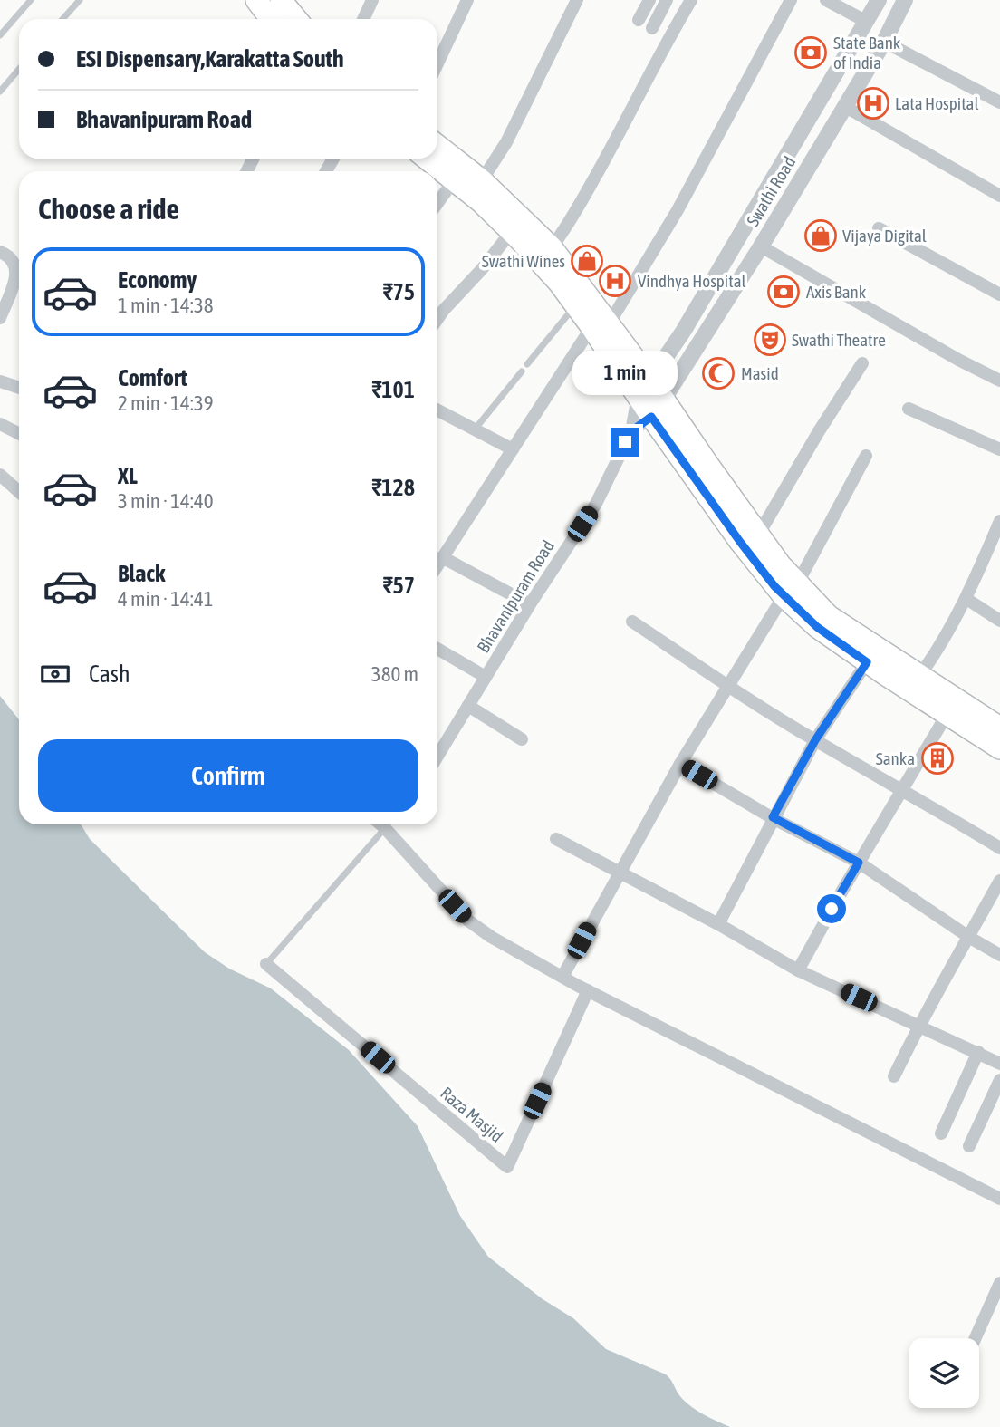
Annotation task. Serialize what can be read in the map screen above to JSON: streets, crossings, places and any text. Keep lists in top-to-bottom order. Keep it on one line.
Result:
{"streets":{"street":["Swathi Road","Bhavanipuram Road","Raza Masjid"]},"places":{"bank":["State Bank of India","Axis Bank"],"hospital":["Lata Hospital","Vindhya Hospital"],"shop":["Vijaya Digital","Swathi Wines"],"theatre":["Swathi Theatre"],"mosque":["Masid"],"building":["Sanka"]},"page":{"banner":["ESI Dispensary,Karakatta South","Bhavanipuram Road"],"heading":"Choose a ride","list":[{"name":"Economy","note":"1 min · 14:38","value":"₹75"},{"name":"Comfort","note":"2 min · 14:39","value":"₹101"},{"name":"XL","note":"3 min · 14:40","value":"₹128"},{"name":"Black","note":"4 min · 14:41","value":"₹57"}],"bubble":"1 min","pay":["Cash","380 m"],"buttons":"Confirm"}}
